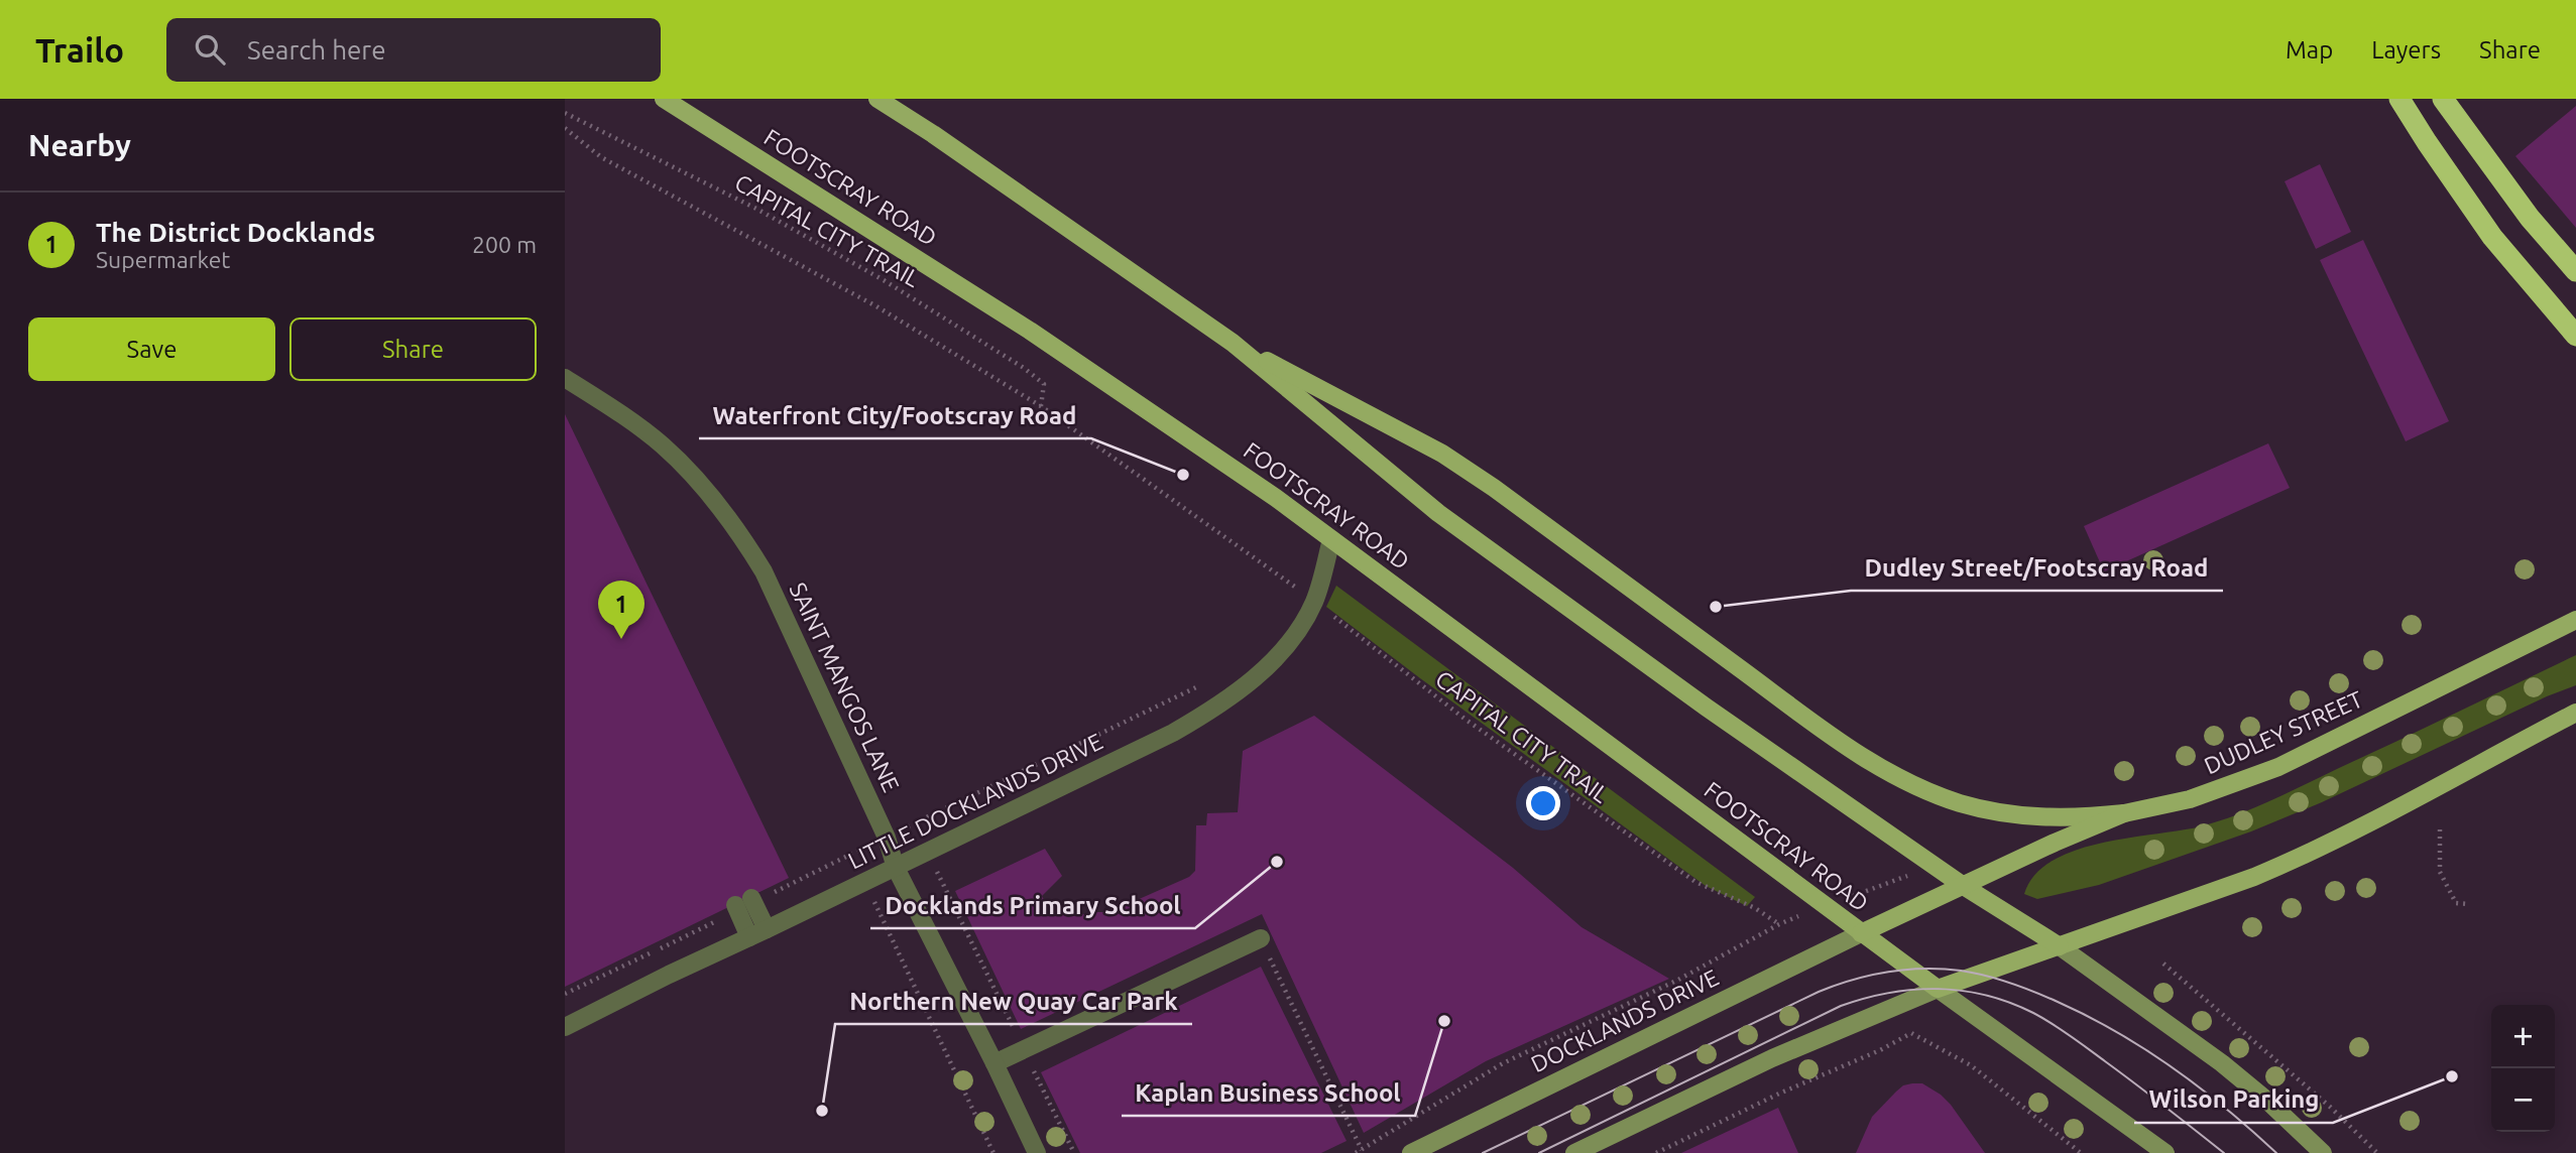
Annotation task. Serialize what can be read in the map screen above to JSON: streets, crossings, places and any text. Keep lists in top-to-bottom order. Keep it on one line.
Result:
{"streets":{"main road":["FOOTSCRAY ROAD","DUDLEY STREET"],"street":["SAINT MANGOS LANE","LITTLE DOCKLANDS DRIVE","DOCKLANDS DRIVE"],"path":["CAPITAL CITY TRAIL"]},"crossings":[["FOOTSCRAY ROAD","DUDLEY STREET"],["FOOTSCRAY ROAD","LITTLE DOCKLANDS DRIVE"],["FOOTSCRAY ROAD","DOCKLANDS DRIVE"],["CAPITAL CITY TRAIL","LITTLE DOCKLANDS DRIVE"],["SAINT MANGOS LANE","LITTLE DOCKLANDS DRIVE"],["DUDLEY STREET","DOCKLANDS DRIVE"]],"places":["Waterfront City/Footscray Road","Dudley Street/Footscray Road","Docklands Primary School","Kaplan Business School","Wilson Parking","Northern New Quay Car Park"],"page":{"header":"Trailo","search":"Search here","nav":["Map","Layers","Share"],"heading":"Nearby","list":[{"mark":"1","name":"The District Docklands","note":"Supermarket","value":"200 m"}],"buttons":["Save","Share"],"pins":"1","map_buttons":["+","−"]}}
